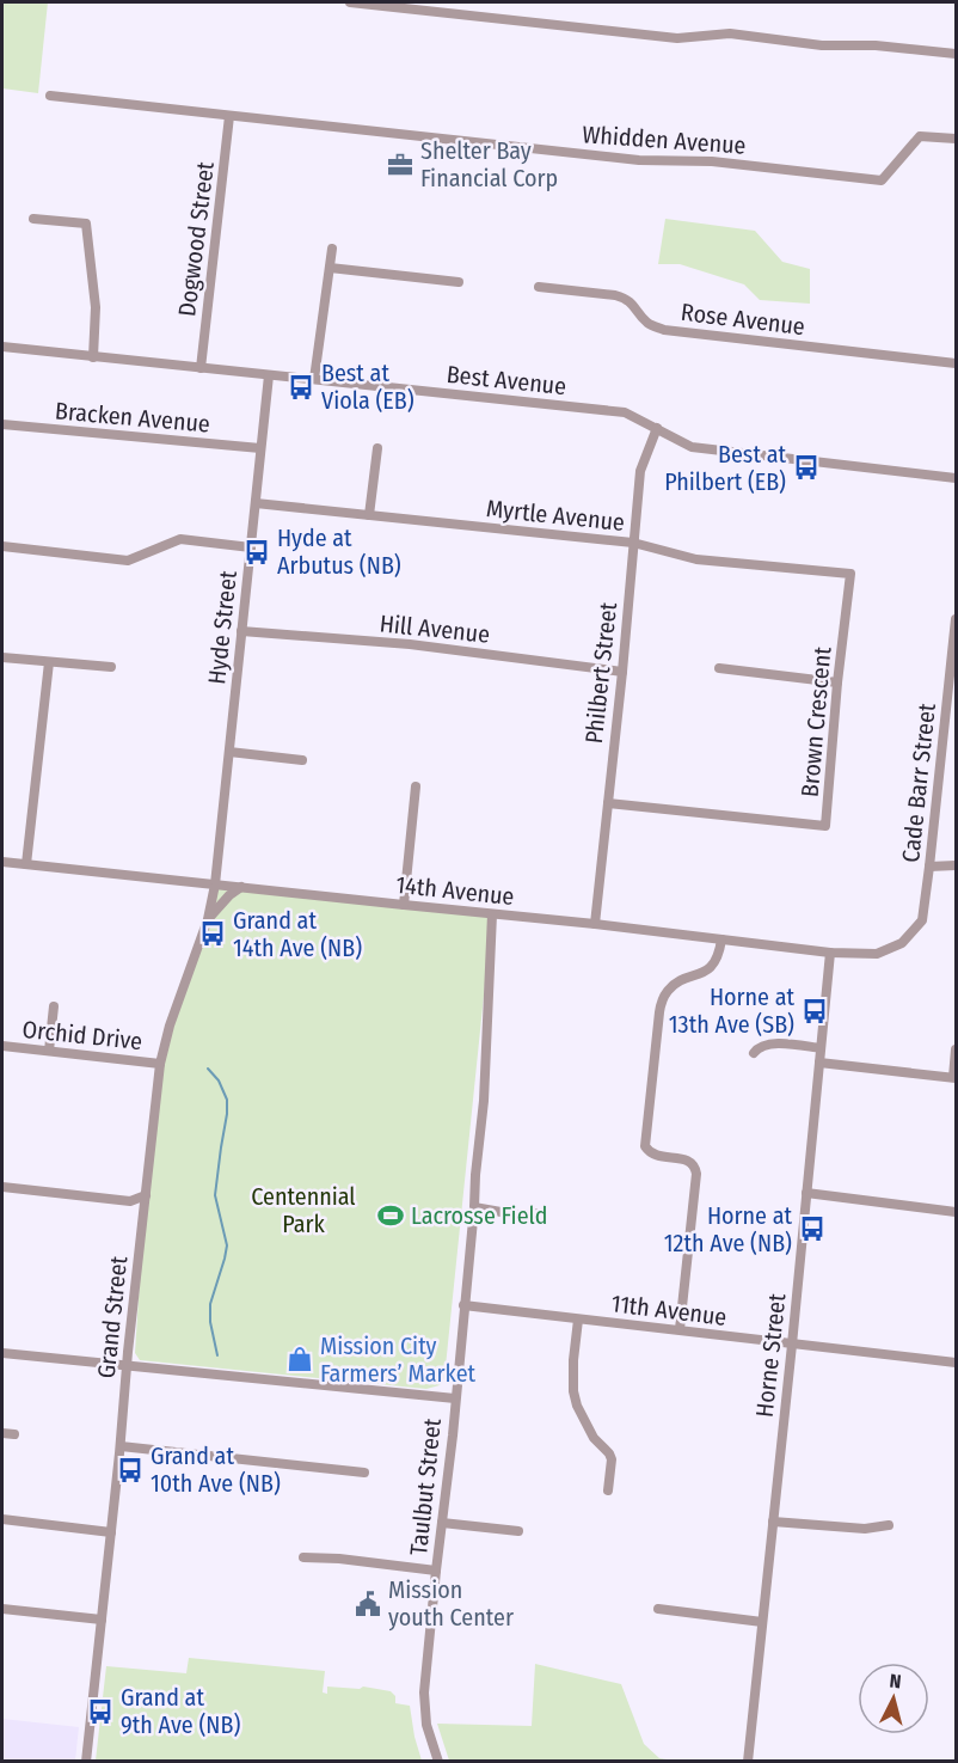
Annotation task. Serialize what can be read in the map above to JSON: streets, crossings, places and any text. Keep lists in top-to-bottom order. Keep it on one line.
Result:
{"streets":{"street":["Whidden Avenue","Dogwood Street","Rose Avenue","Best Avenue","Bracken Avenue","Myrtle Avenue","Hyde Street","Hill Avenue","Philbert Street","Brown Crescent","Cade Barr Street","14th Avenue","Orchid Drive","11th Avenue","Grand Street","Horne Street","Taulbut Street"]},"crossings":[["Whidden Avenue","Dogwood Street"],["Dogwood Street","Best Avenue"],["Best Avenue","Hyde Street"],["Best Avenue","Philbert Street"],["Bracken Avenue","Hyde Street"],["Myrtle Avenue","Hyde Street"],["Myrtle Avenue","Philbert Street"],["Myrtle Avenue","Brown Crescent"],["Hyde Street","Hill Avenue"],["Hyde Street","14th Avenue"],["Hyde Street","Grand Street"],["Hill Avenue","Philbert Street"],["Philbert Street","Brown Crescent"],["Philbert Street","14th Avenue"],["Cade Barr Street","14th Avenue"],["14th Avenue","Grand Street"],["14th Avenue","Horne Street"],["14th Avenue","Taulbut Street"],["Orchid Drive","Grand Street"],["11th Avenue","Horne Street"],["11th Avenue","Taulbut Street"]],"parks":["Centennial Park"],"places":{"office":["Shelter Bay Financial Corp"],"bus stop":["Best at Viola (EB)","Best at Philbert (EB)","Hyde at Arbutus (NB)","Grand at 14th Ave (NB)","Horne at 13th Ave (SB)","Horne at 12th Ave (NB)","Grand at 10th Ave (NB)","Grand at 9th Ave (NB)"],"sports":["Lacrosse Field"],"shop":["Mission City Farmers’ Market"],"public building":["Mission youth Center"]},"north":"top"}
